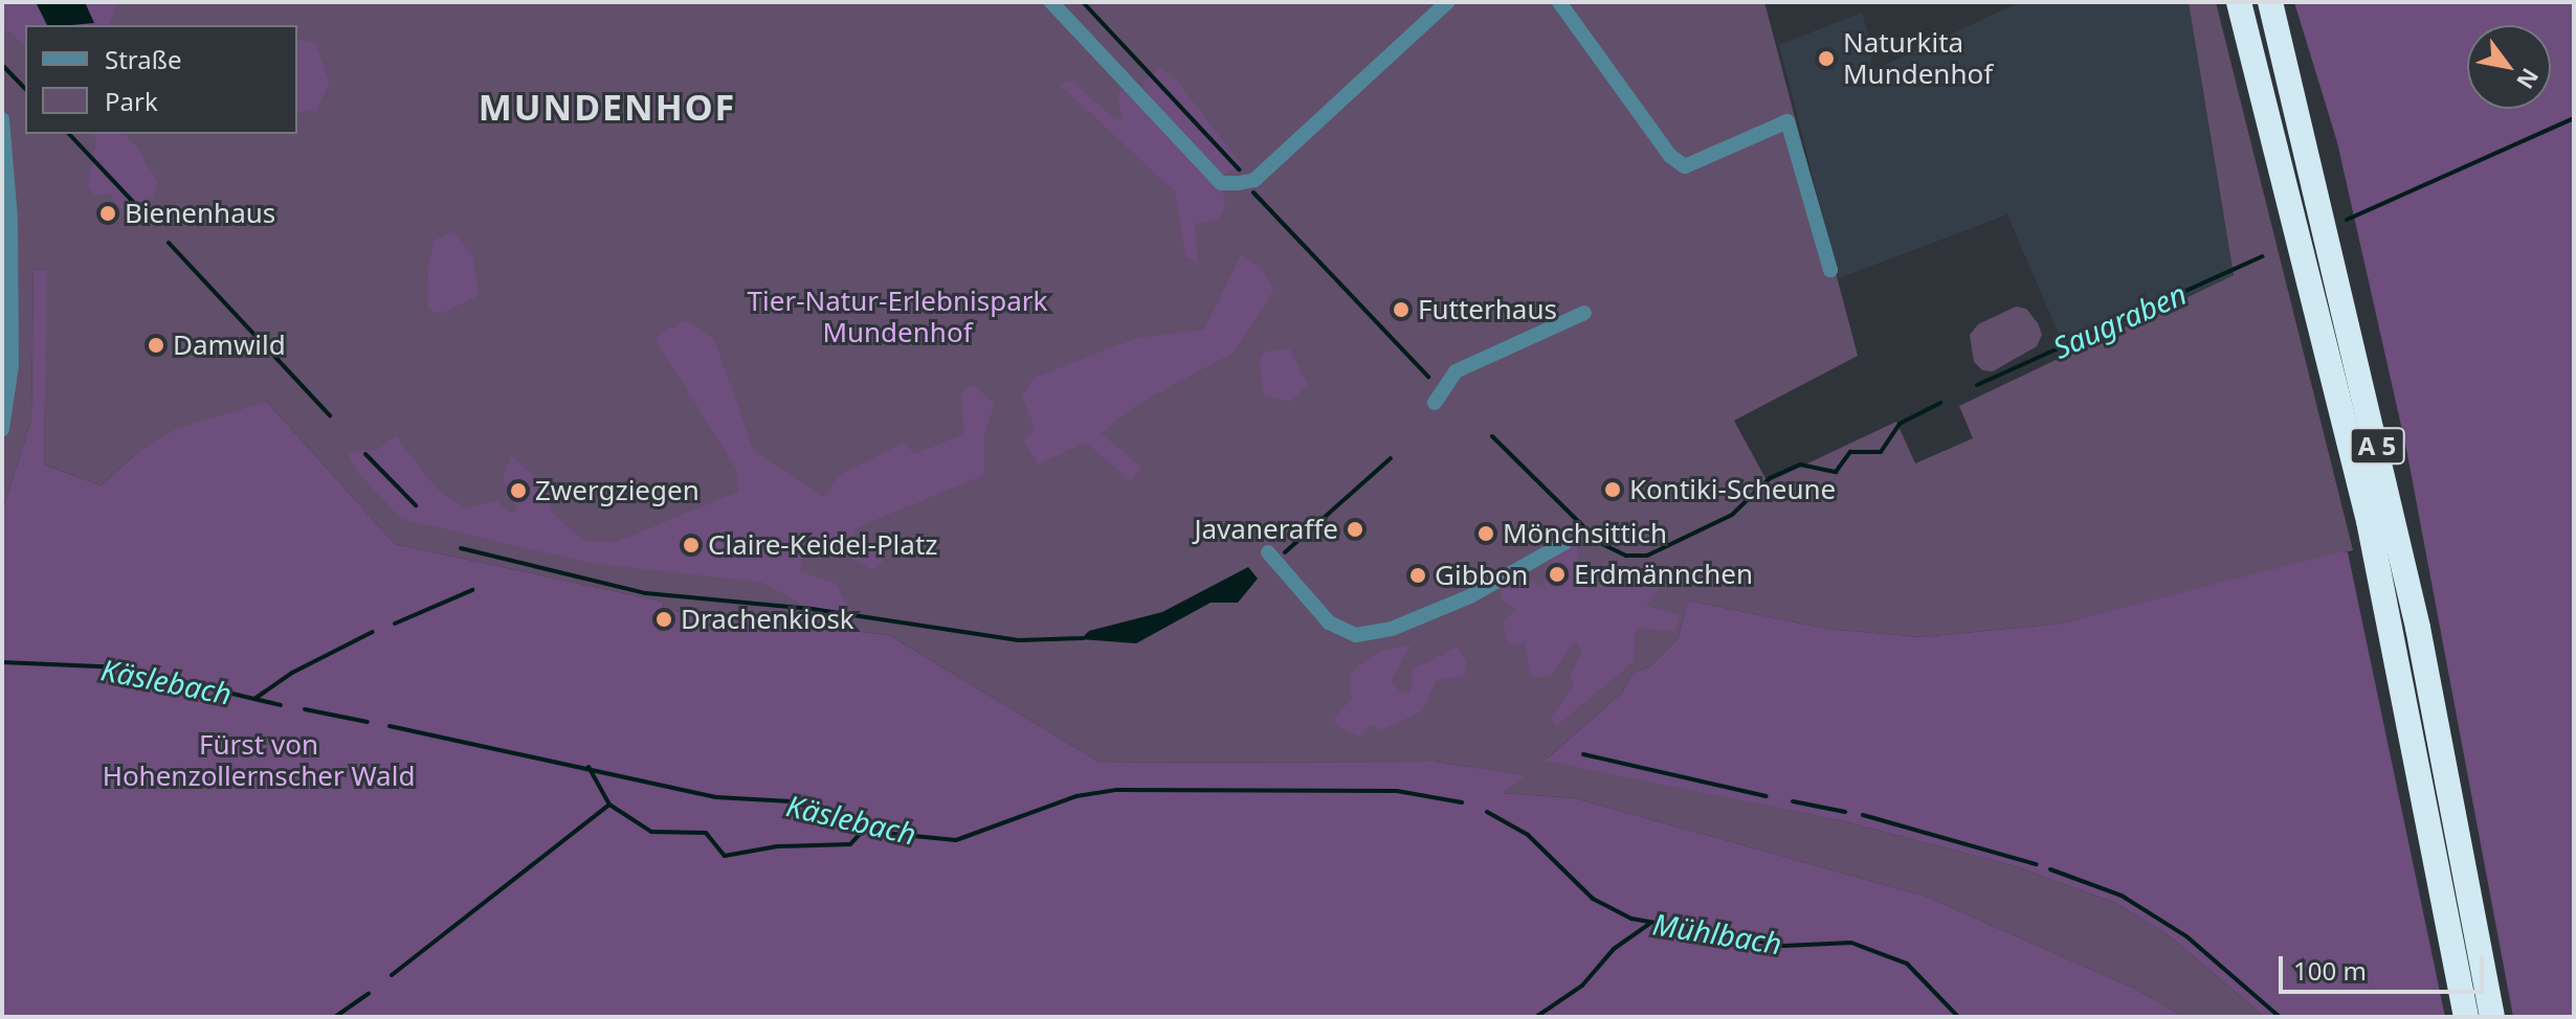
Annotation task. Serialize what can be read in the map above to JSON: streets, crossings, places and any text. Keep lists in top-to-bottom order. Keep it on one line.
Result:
{"streets":{"highway":["A 5"]},"districts":["MUNDENHOF"],"water":["Saugraben","Käslebach","Mühlbach"],"parks":["Tier-Natur-Erlebnispark Mundenhof","Fürst von Hohenzollernscher Wald"],"places":["Naturkita Mundenhof","Bienenhaus","Futterhaus","Damwild","Kontiki-Scheune","Zwergziegen","Javaneraffe","Mönchsittich","Claire-Keidel-Platz","Erdmännchen","Gibbon","Drachenkiosk"],"legend":["Straße","Park"],"scale_bar":"100 m","north":"bottom right"}
